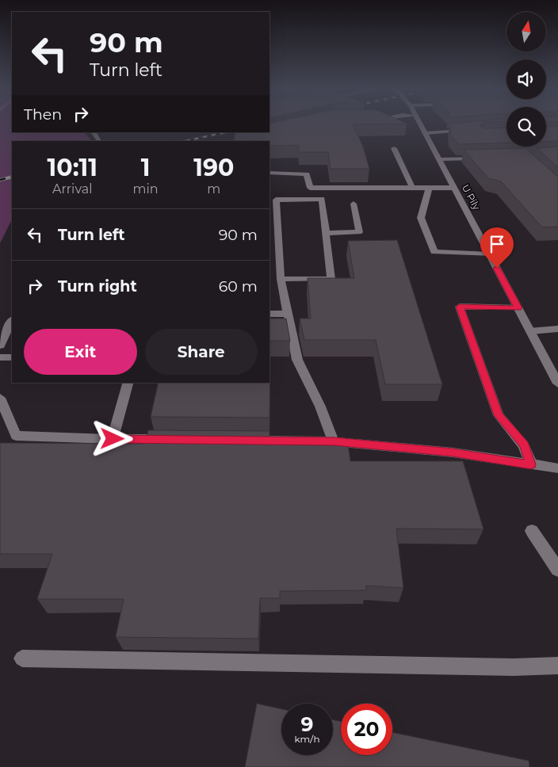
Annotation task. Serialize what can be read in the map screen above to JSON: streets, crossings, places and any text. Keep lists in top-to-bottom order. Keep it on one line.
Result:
{"streets":{"street":["U Pily"]},"north":"top","page":{"turn":["90 m","Turn left"],"then":"Then","eta":["10:11","Arrival","1","min","190","m"],"list":[{"name":"Turn left","value":"90 m"},{"name":"Turn right","value":"60 m"}],"buttons":["Exit","Share"],"speed":"9 km/h","limit":"20"}}
